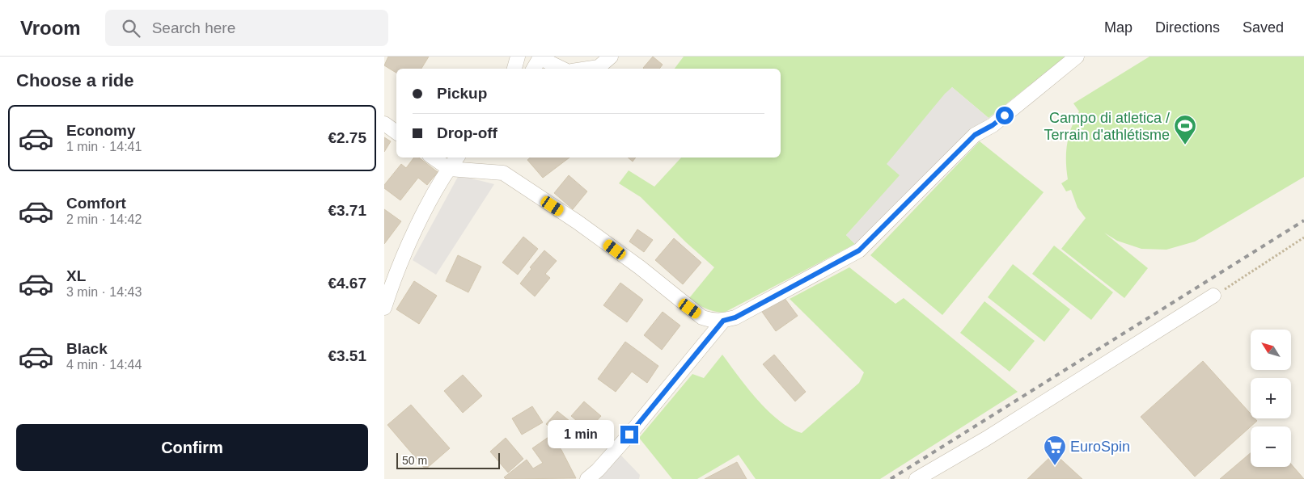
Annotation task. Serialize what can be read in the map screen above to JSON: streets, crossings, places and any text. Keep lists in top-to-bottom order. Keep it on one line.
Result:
{"places":{"sports":["Campo di atletica / Terrain d'athlétisme"],"supermarket":["EuroSpin"]},"scale_bar":"50 m","north":"top left","page":{"header":"Vroom","search":"Search here","nav":["Map","Directions","Saved"],"heading":"Choose a ride","banner":["Pickup","Drop-off"],"list":[{"name":"Economy","note":"1 min · 14:41","value":"€2.75"},{"name":"Comfort","note":"2 min · 14:42","value":"€3.71"},{"name":"XL","note":"3 min · 14:43","value":"€4.67"},{"name":"Black","note":"4 min · 14:44","value":"€3.51"}],"map_buttons":["+","−"],"buttons":"Confirm","bubble":"1 min","scale":"50 m"}}
